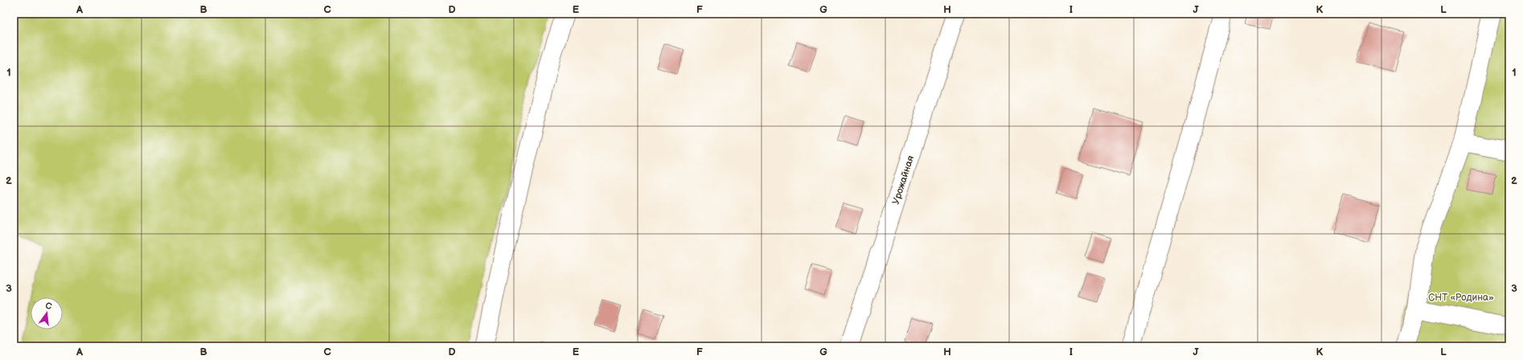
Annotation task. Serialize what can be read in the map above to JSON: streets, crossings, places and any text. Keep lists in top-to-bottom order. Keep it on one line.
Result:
{"streets":{"street":["Урожайная"]},"parks":["СНТ «Родина»"],"north":"top","grid":{"columns":["A","B","C","D","E","F","G","H","I","J","K","L"],"rows":["1","2","3"]}}
